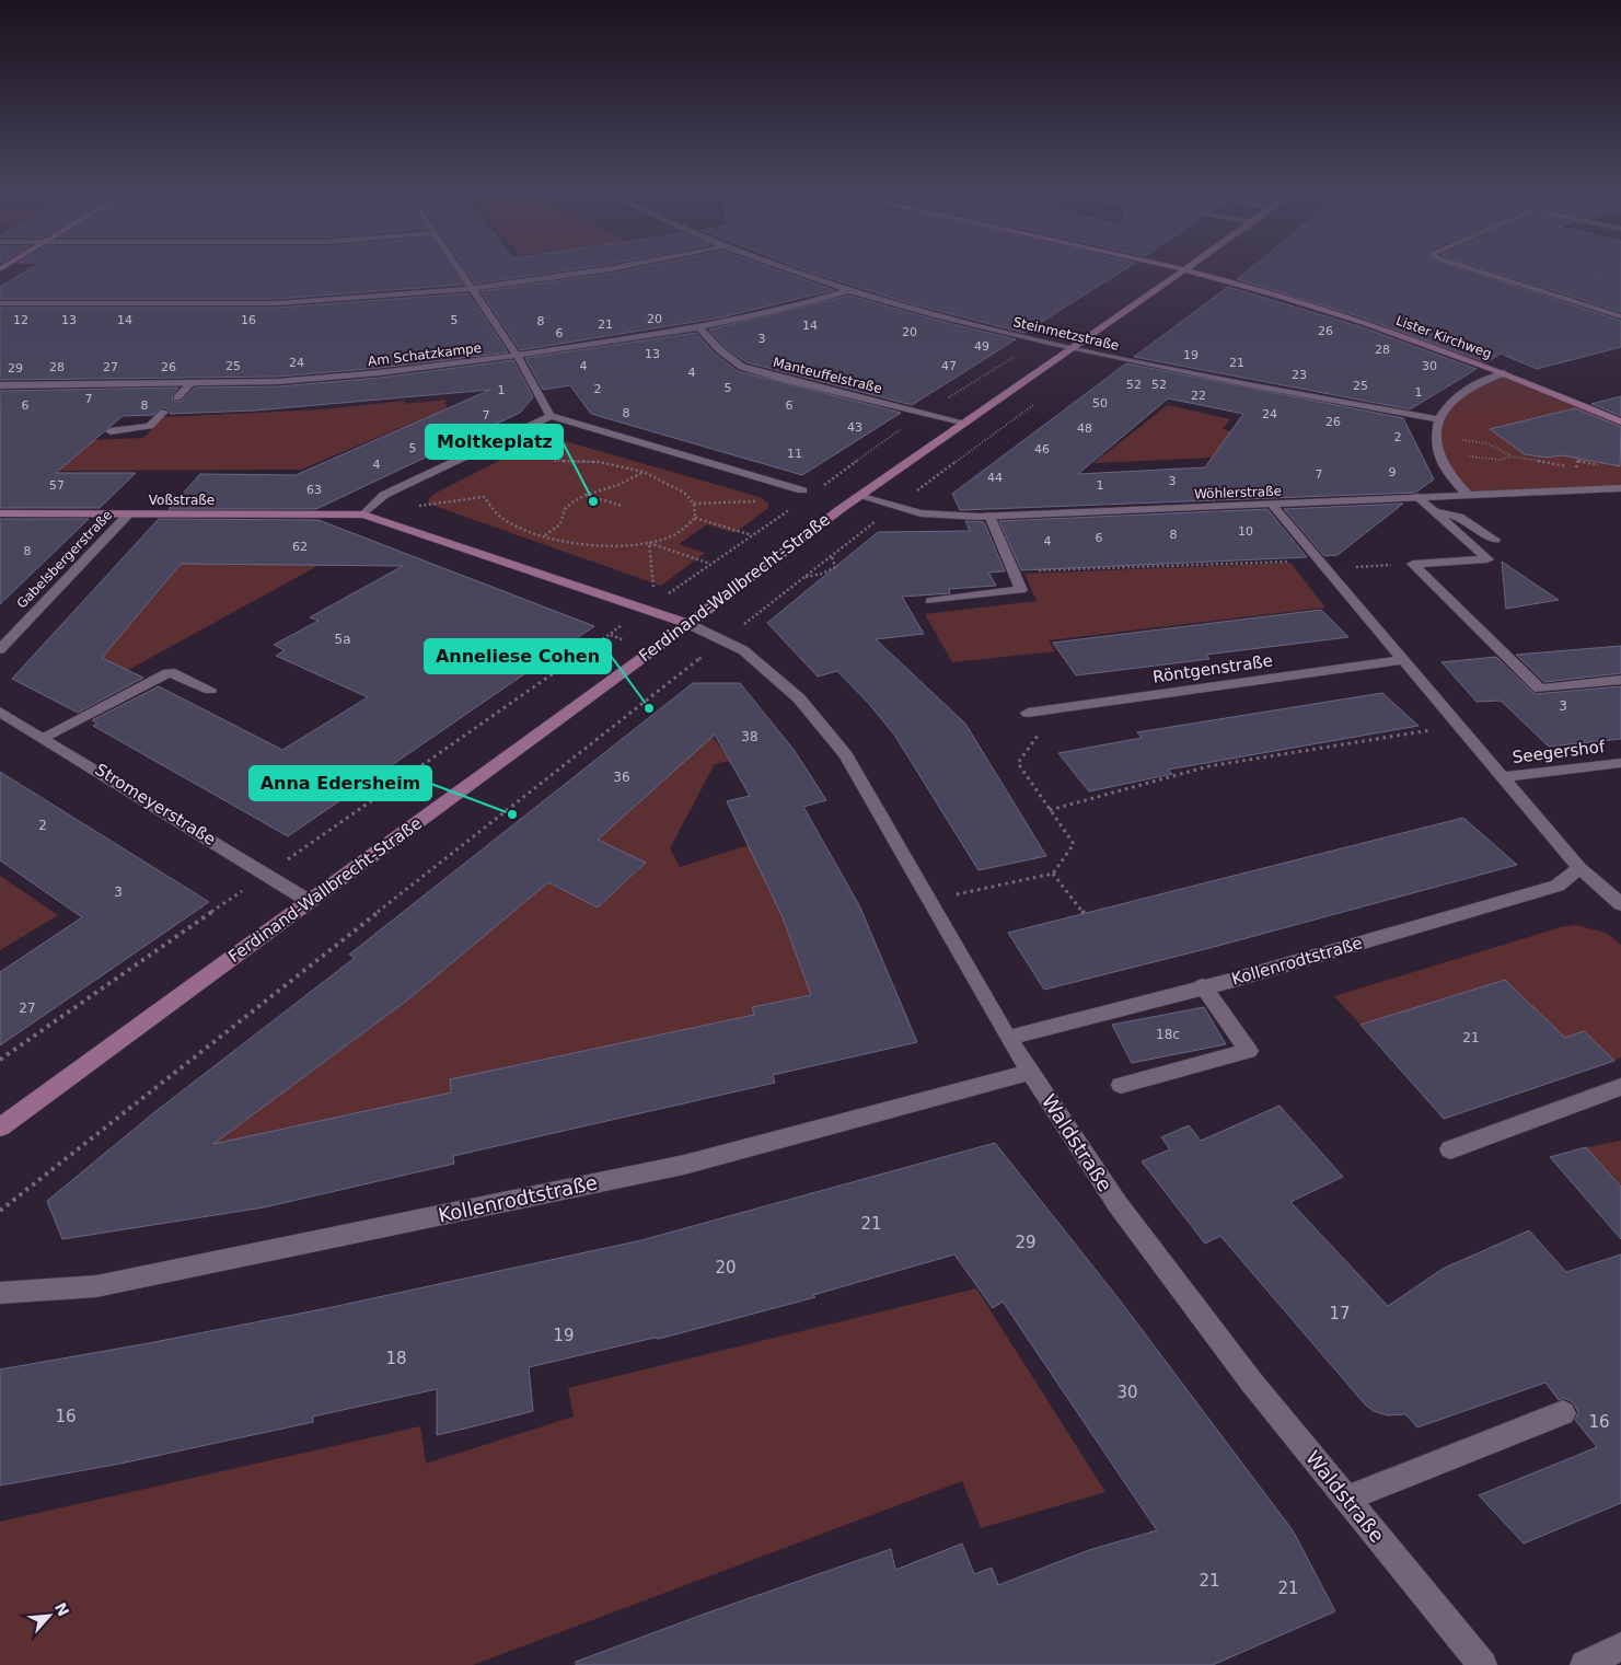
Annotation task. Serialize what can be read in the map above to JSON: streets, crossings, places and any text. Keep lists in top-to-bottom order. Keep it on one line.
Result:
{"streets":{"street":["Steinmetzstraße","Lister Kirchweg","Am Schatzkampe","Manteuffelstraße","Wöhlerstraße","Voßstraße","Gabelsbergerstraße","Ferdinand-Wallbrecht-Straße","Röntgenstraße","Seegershof","Stromeyerstraße","Kollenrodtstraße","Waldstraße"]},"crossings":[["Steinmetzstraße","Am Schatzkampe"],["Steinmetzstraße","Ferdinand-Wallbrecht-Straße"],["Lister Kirchweg","Ferdinand-Wallbrecht-Straße"],["Am Schatzkampe","Manteuffelstraße"],["Manteuffelstraße","Ferdinand-Wallbrecht-Straße"],["Wöhlerstraße","Ferdinand-Wallbrecht-Straße"],["Voßstraße","Gabelsbergerstraße"],["Voßstraße","Ferdinand-Wallbrecht-Straße"],["Voßstraße","Waldstraße"],["Ferdinand-Wallbrecht-Straße","Stromeyerstraße"],["Ferdinand-Wallbrecht-Straße","Waldstraße"],["Kollenrodtstraße","Waldstraße"]],"places":["Moltkeplatz","Anneliese Cohen","Anna Edersheim"],"house_numbers":["20","12","13","14","16","5","8","21","14","26","20","6","3","49","28","13","19","24","21","25","4","47","30","28","27","26","29","4","23","52","52","25","5","2","1","1","22","7","50","6","8","6","8","24","7","26","43","48","2","5","46","11","4","9","7","44","3","57","1","63","10","8","6","4","62","8","5a","3","38","36","2","3","27","18c","21","21","29","20","17","19","18","30","16","16","21","21"],"north":"top right"}
